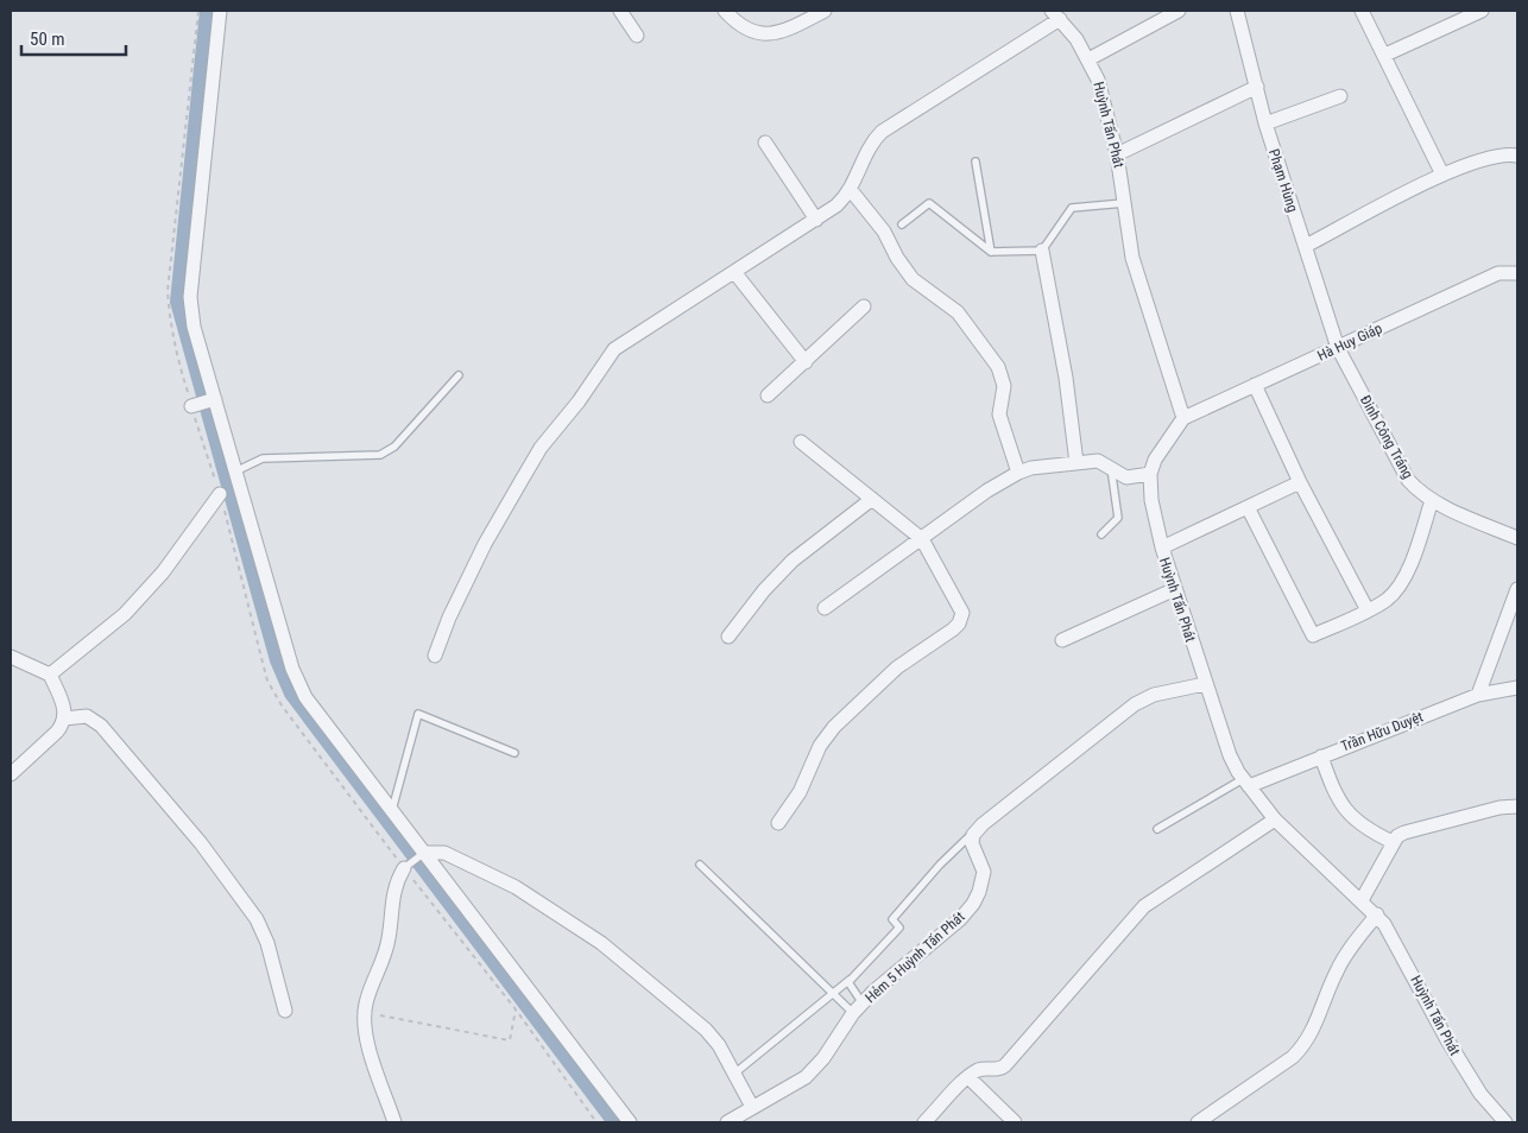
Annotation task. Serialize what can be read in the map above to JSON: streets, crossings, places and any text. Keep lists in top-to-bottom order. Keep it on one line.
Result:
{"streets":{"street":["Huỳnh Tấn Phát","Phạm Hùng","Hà Huy Giáp","Đinh Công Tráng","Trần Hữu Duyệt","Hẻm 5 Huỳnh Tấn Phát"]},"crossings":[["Huỳnh Tấn Phát","Hà Huy Giáp"],["Huỳnh Tấn Phát","Trần Hữu Duyệt"],["Phạm Hùng","Hà Huy Giáp"],["Phạm Hùng","Đinh Công Tráng"],["Hà Huy Giáp","Đinh Công Tráng"]],"scale_bar":"50 m"}
